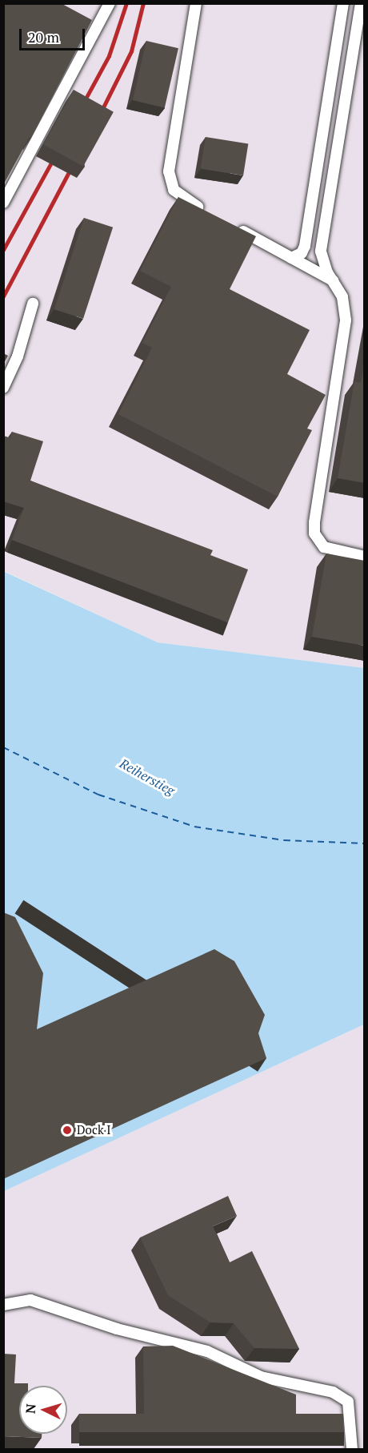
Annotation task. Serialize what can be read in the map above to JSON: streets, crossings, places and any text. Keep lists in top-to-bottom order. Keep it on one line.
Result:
{"water":["Reiherstieg"],"places":["Dock I"],"scale_bar":"20 m","north":"left"}
